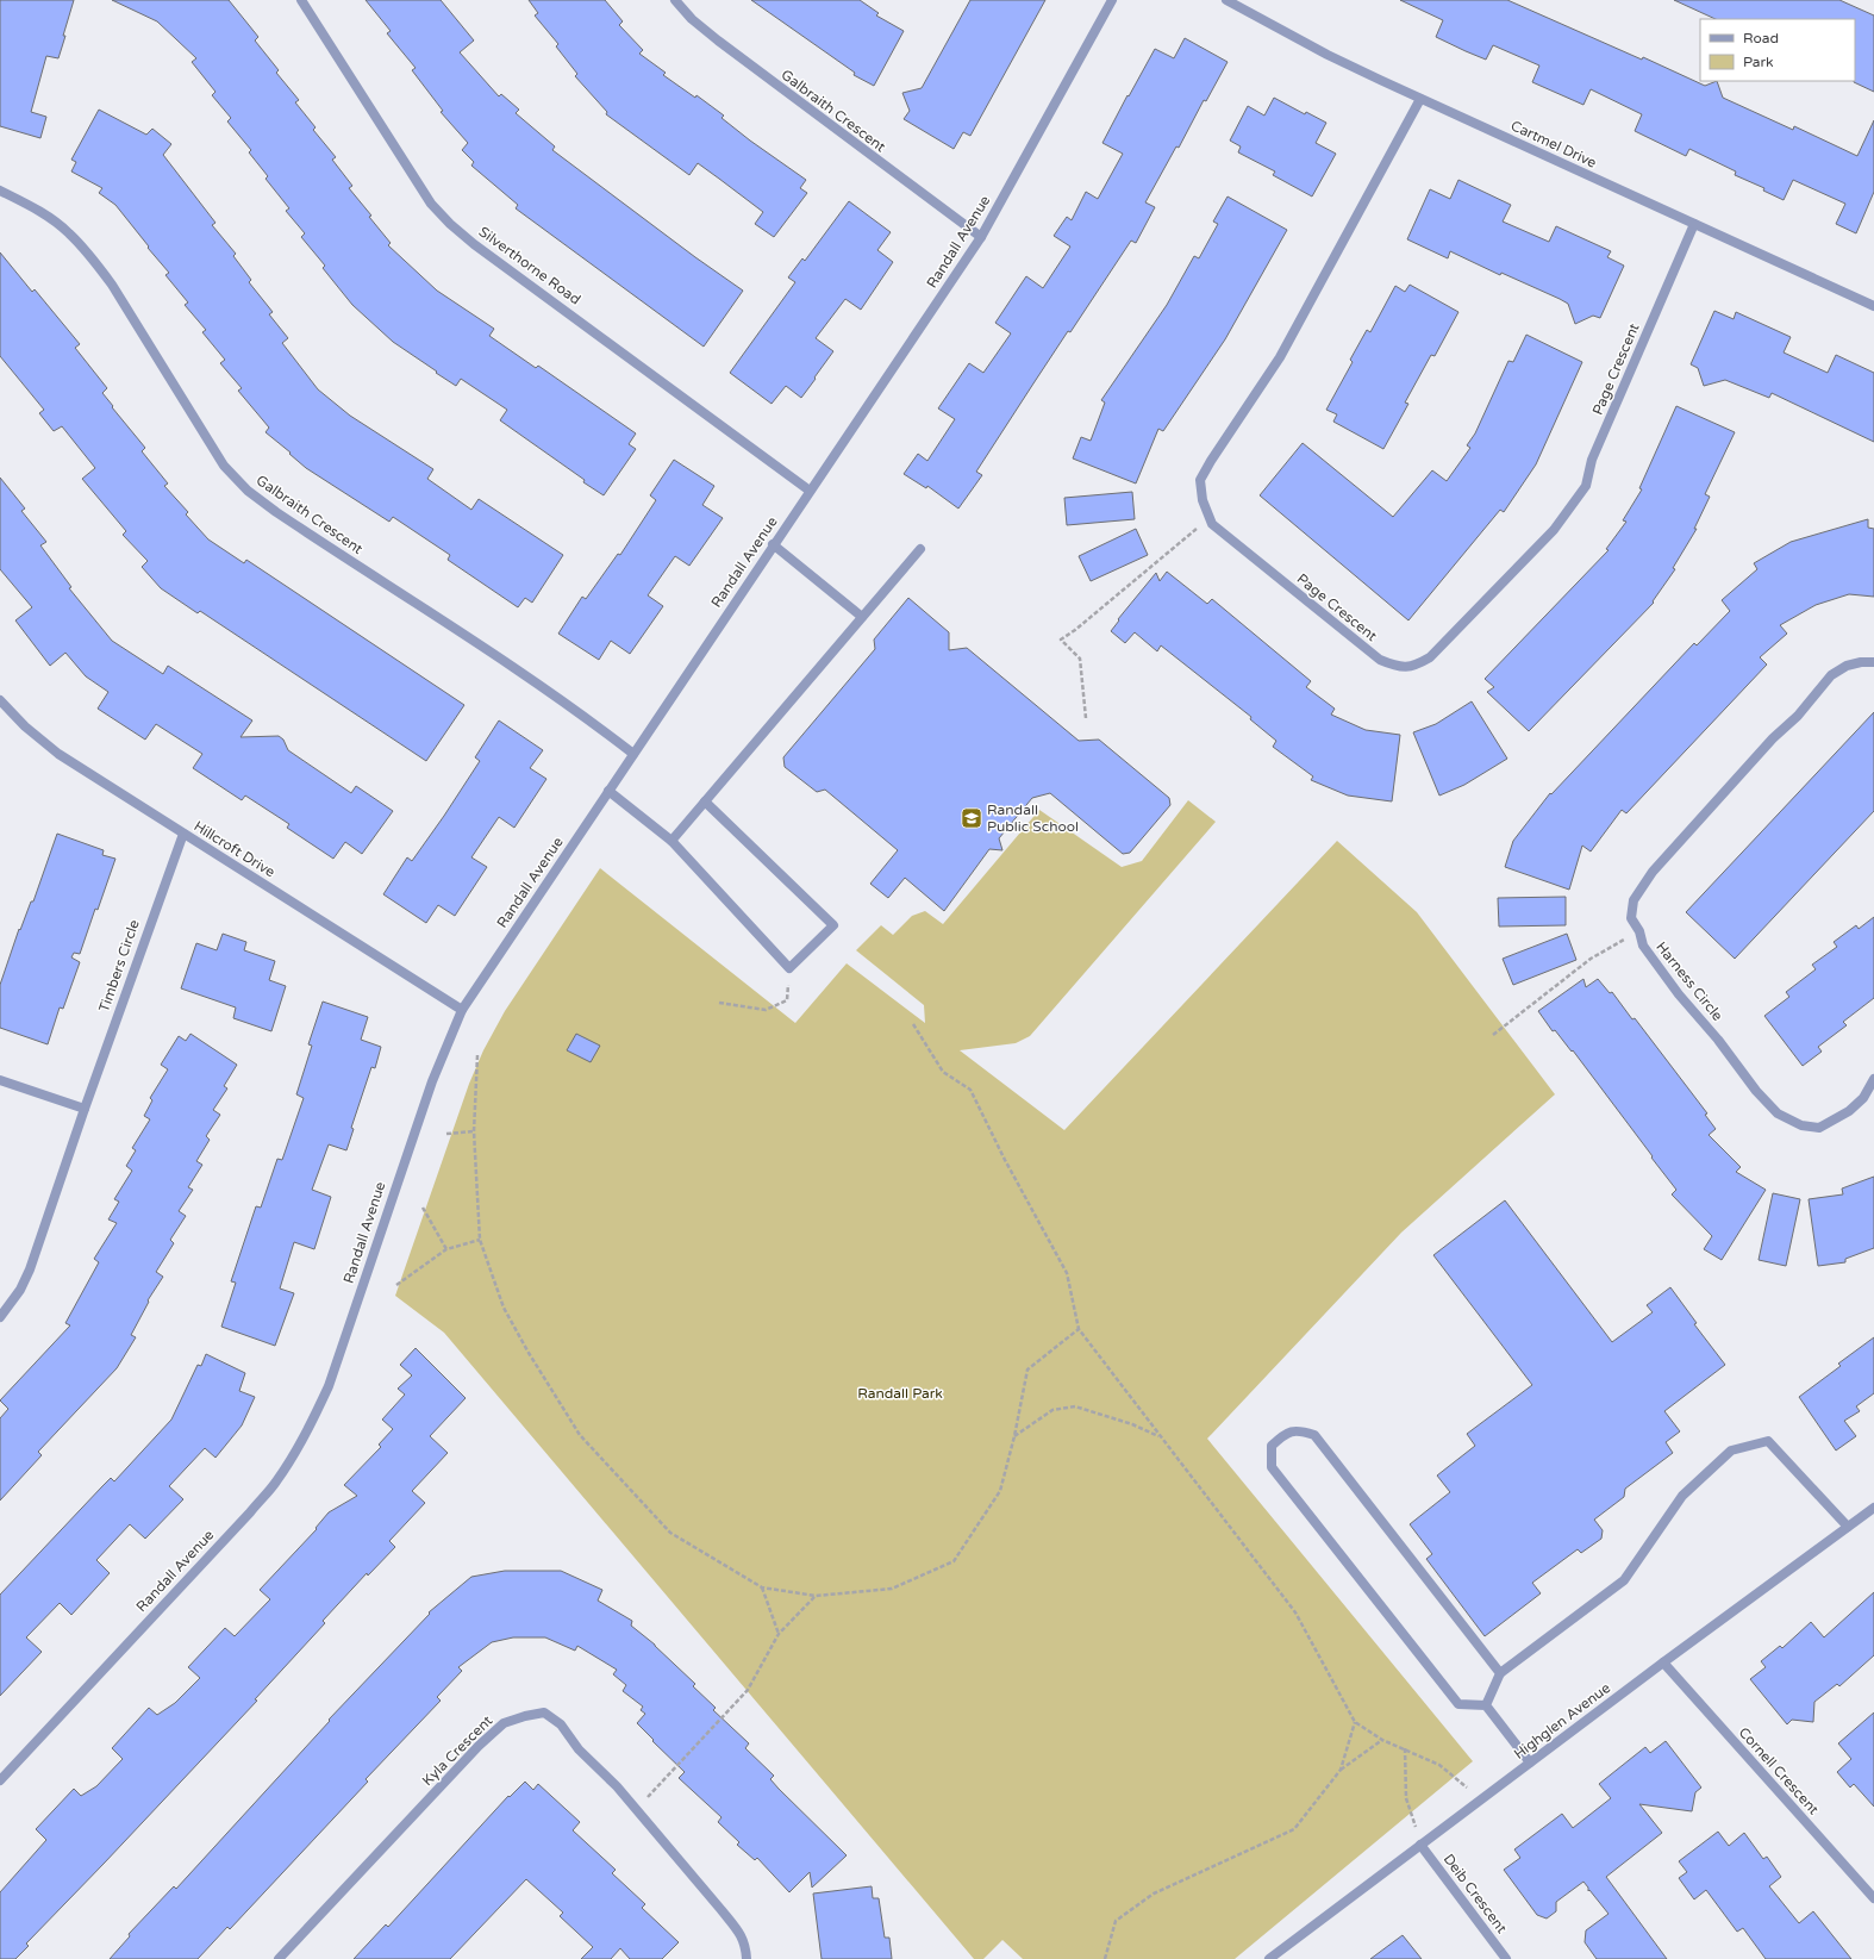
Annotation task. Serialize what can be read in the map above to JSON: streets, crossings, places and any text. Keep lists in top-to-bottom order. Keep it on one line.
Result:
{"streets":{"street":["Galbraith Crescent","Cartmel Drive","Randall Avenue","Silverthorne Road","Page Crescent","Hillcroft Drive","Timbers Circle","Harness Circle","Highglen Avenue","Kyla Crescent","Cornell Crescent","Deib Crescent"]},"crossings":[["Galbraith Crescent","Randall Avenue"],["Cartmel Drive","Page Crescent"],["Randall Avenue","Silverthorne Road"],["Randall Avenue","Hillcroft Drive"],["Hillcroft Drive","Timbers Circle"],["Highglen Avenue","Cornell Crescent"],["Highglen Avenue","Deib Crescent"]],"parks":["Randall Park"],"places":{"school or university":["Randall Public School"]},"legend":["Road","Park"]}
